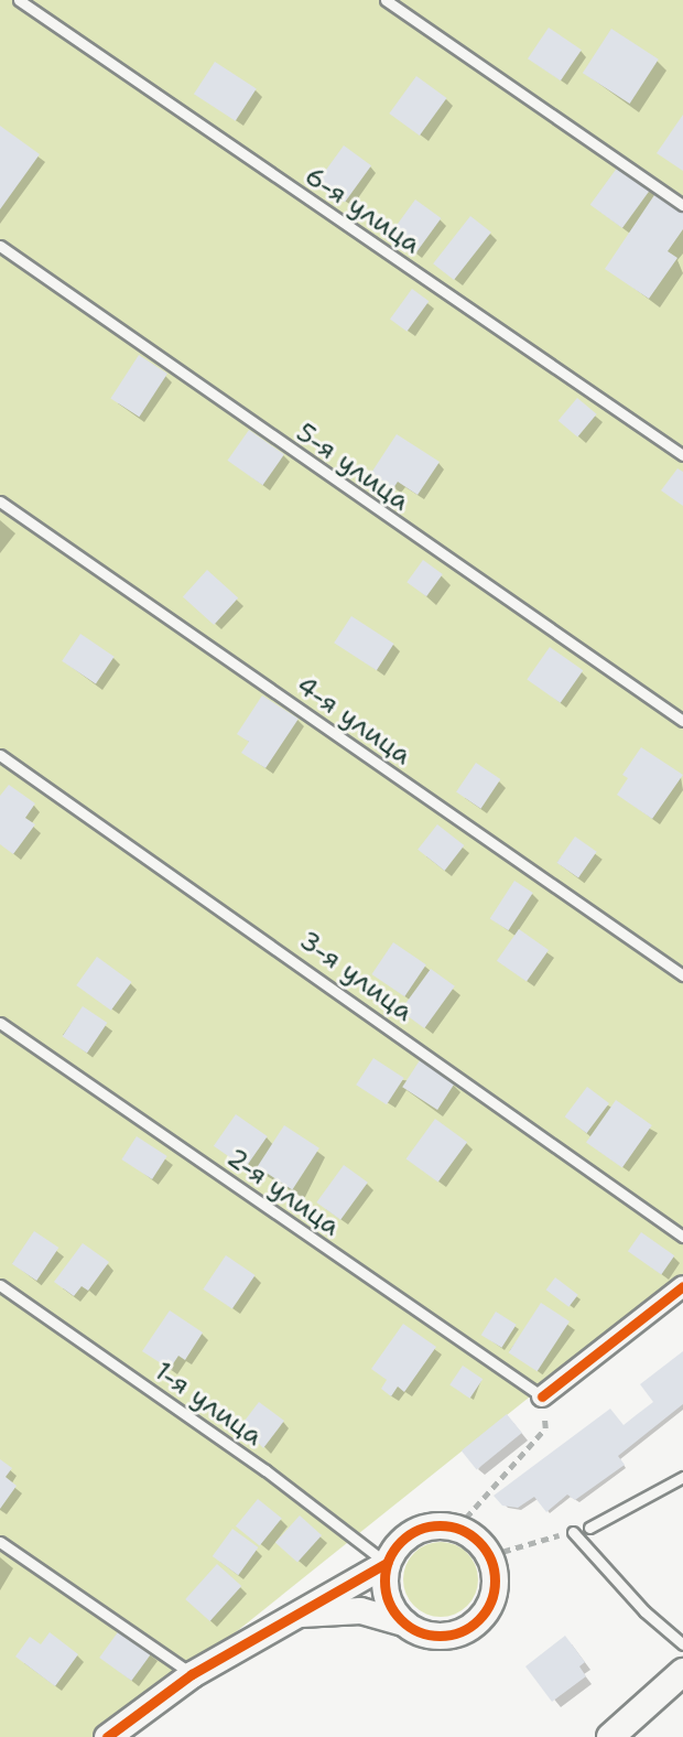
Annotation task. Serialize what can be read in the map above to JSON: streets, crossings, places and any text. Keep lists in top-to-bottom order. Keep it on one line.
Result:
{"streets":{"lane":["6-я улица","5-я улица","4-я улица","3-я улица","2-я улица","1-я улица"]}}
